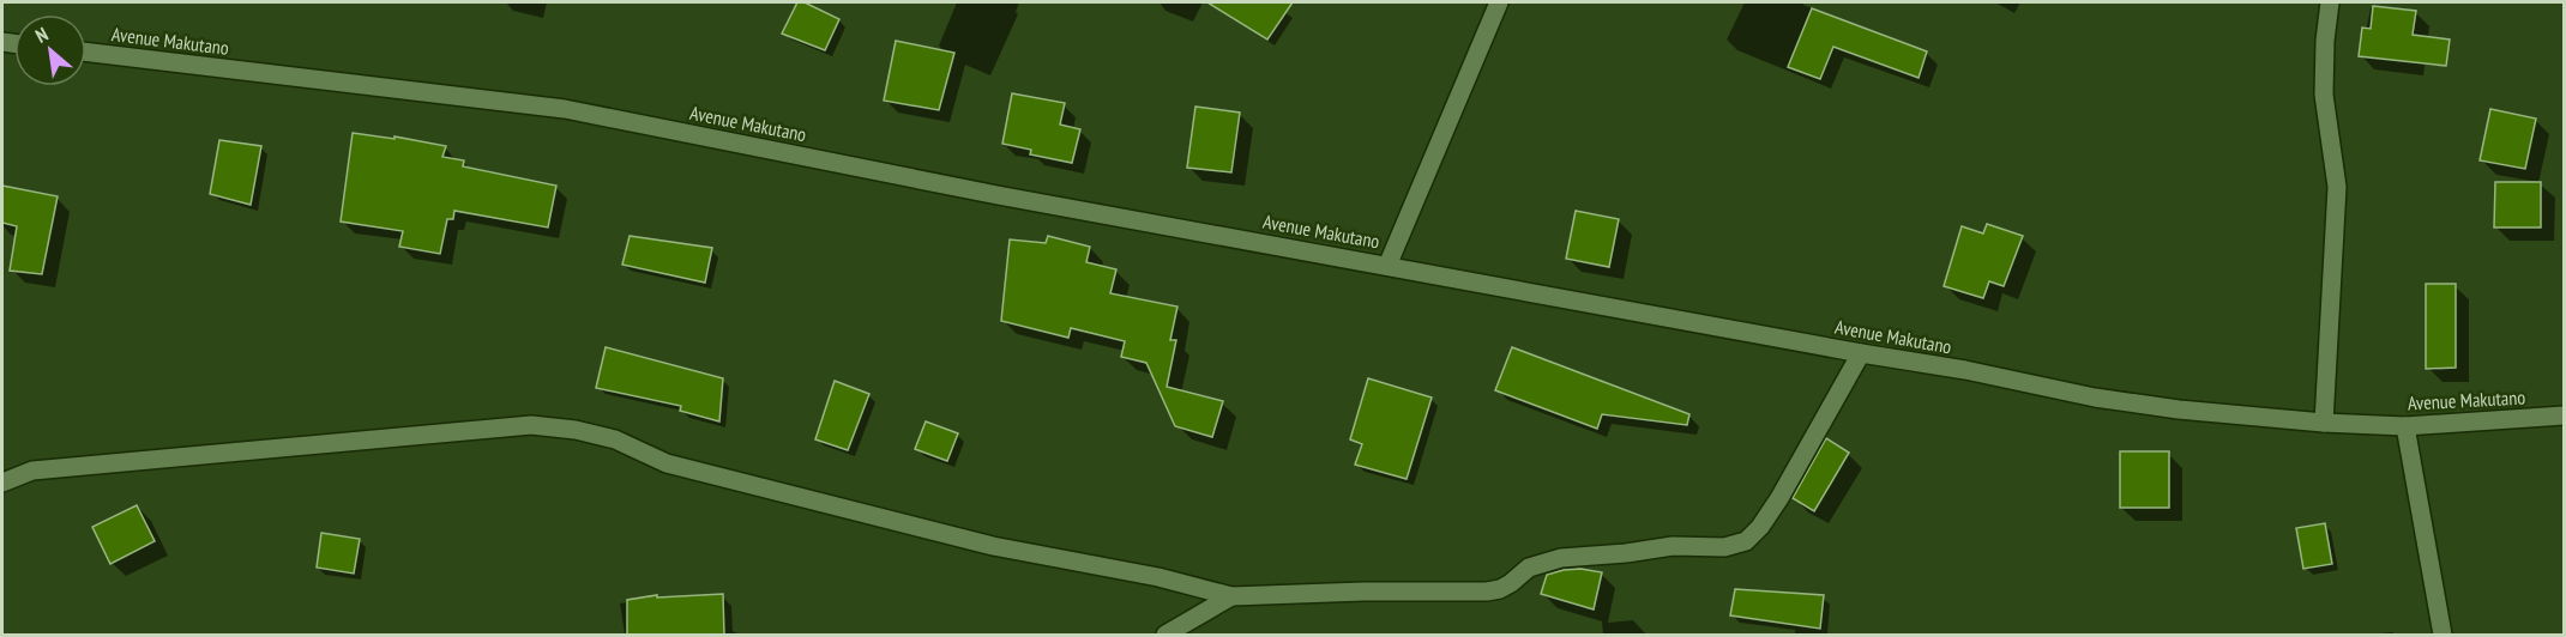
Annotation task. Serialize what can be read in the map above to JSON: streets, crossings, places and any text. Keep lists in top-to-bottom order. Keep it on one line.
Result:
{"streets":{"street":["Avenue Makutano"]},"north":"top left"}
